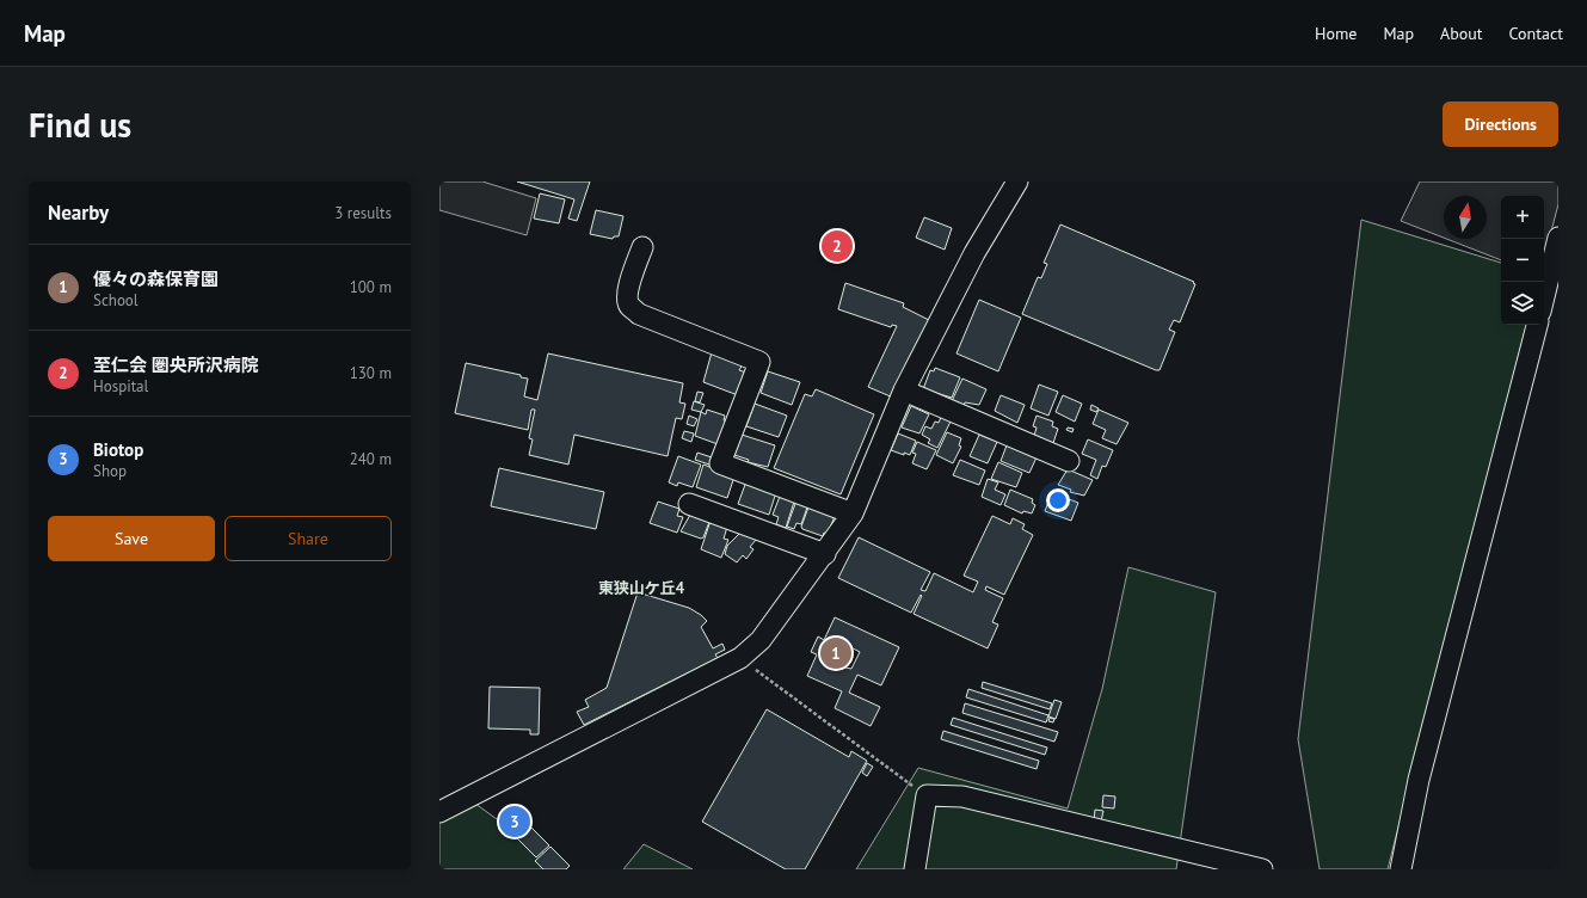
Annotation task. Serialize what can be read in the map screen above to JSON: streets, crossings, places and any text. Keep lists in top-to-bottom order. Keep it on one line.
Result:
{"districts":["東狭山ケ丘4"],"north":"top","page":{"header":"Map","nav":["Home","Map","About","Contact"],"buttons":["Directions",["Save","Share"]],"title":"Find us","heading":["Nearby","3 results"],"map_buttons":["+","−"],"pins":["2","1","3"],"list":[{"mark":"1","name":"優々の森保育園","note":"School","value":"100 m"},{"mark":"2","name":"至仁会 圏央所沢病院","note":"Hospital","value":"130 m"},{"mark":"3","name":"Biotop","note":"Shop","value":"240 m"}]}}
